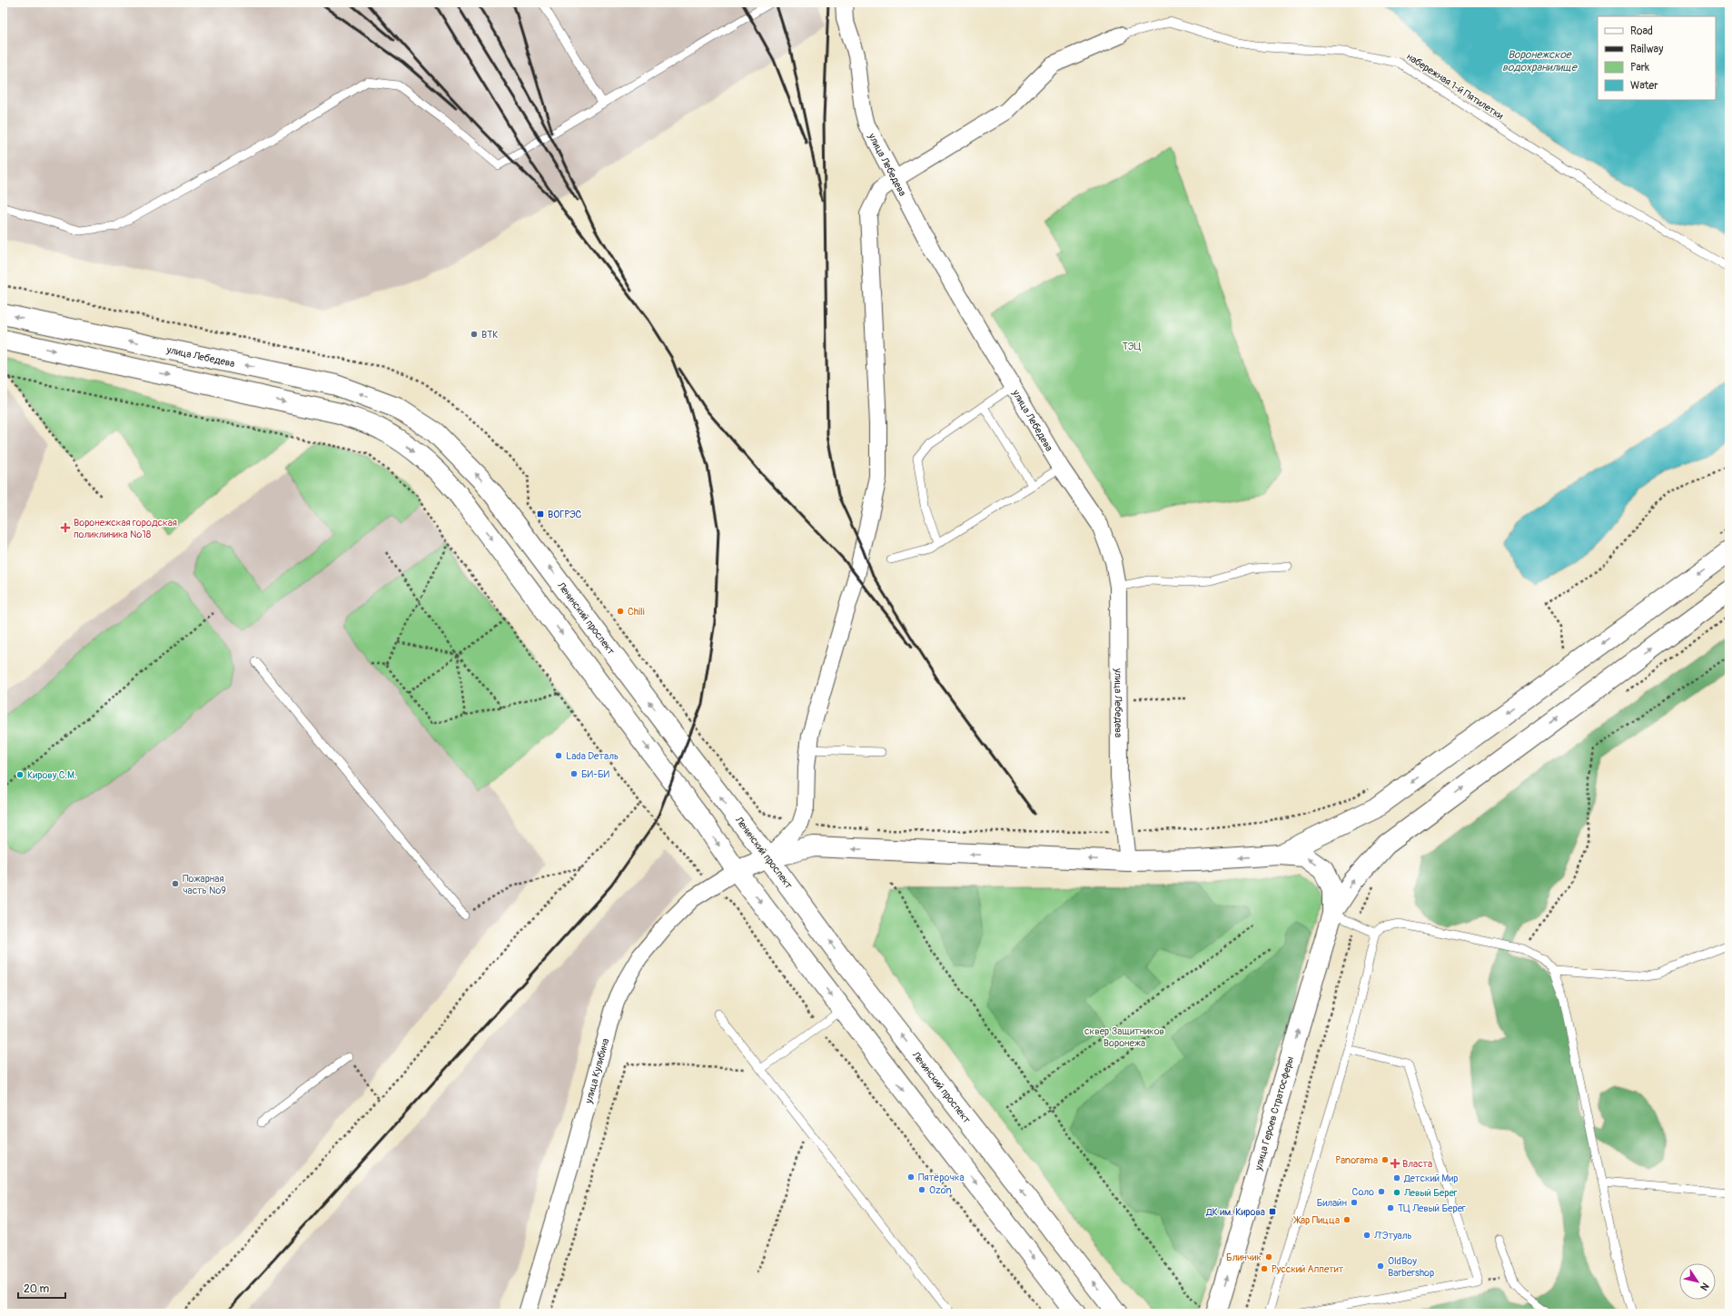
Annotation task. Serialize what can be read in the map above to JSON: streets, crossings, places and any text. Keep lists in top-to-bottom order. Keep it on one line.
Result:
{"streets":{"main road":["улица Лебедева","Ленинский проспект","улица Героев Стратосферы"],"street":["улица Кулибина"],"lane":["набережная 1-й Пятилетки"]},"crossings":[["улица Лебедева","Ленинский проспект"]],"one_way":["улица Героев Стратосферы"],"water":["Воронежское водохранилище"],"parks":["ТЭЦ","сквер Защитников Воронежа"],"places":{"other":["ВТК","Chili","Lada Dеталь","БИ-БИ","Кирову С.М.","Пожарная часть №9","Panorama","Пятёрочка","Детский Мир","Ozon","Соло","Левый Берег","Билайн","ТЦ Левый Берег","Жар Пицца","Л'Этуаль","Блинчик","OldBoy Barbershop","Русский Аппетит"],"transit":["ВОГРЭС","ДК им. Кирова"],"health":["Воронежская городская поликлиника №18","Власта"]},"legend":["Road","Railway","Park","Water"],"scale_bar":"20 m","north":"bottom right"}
